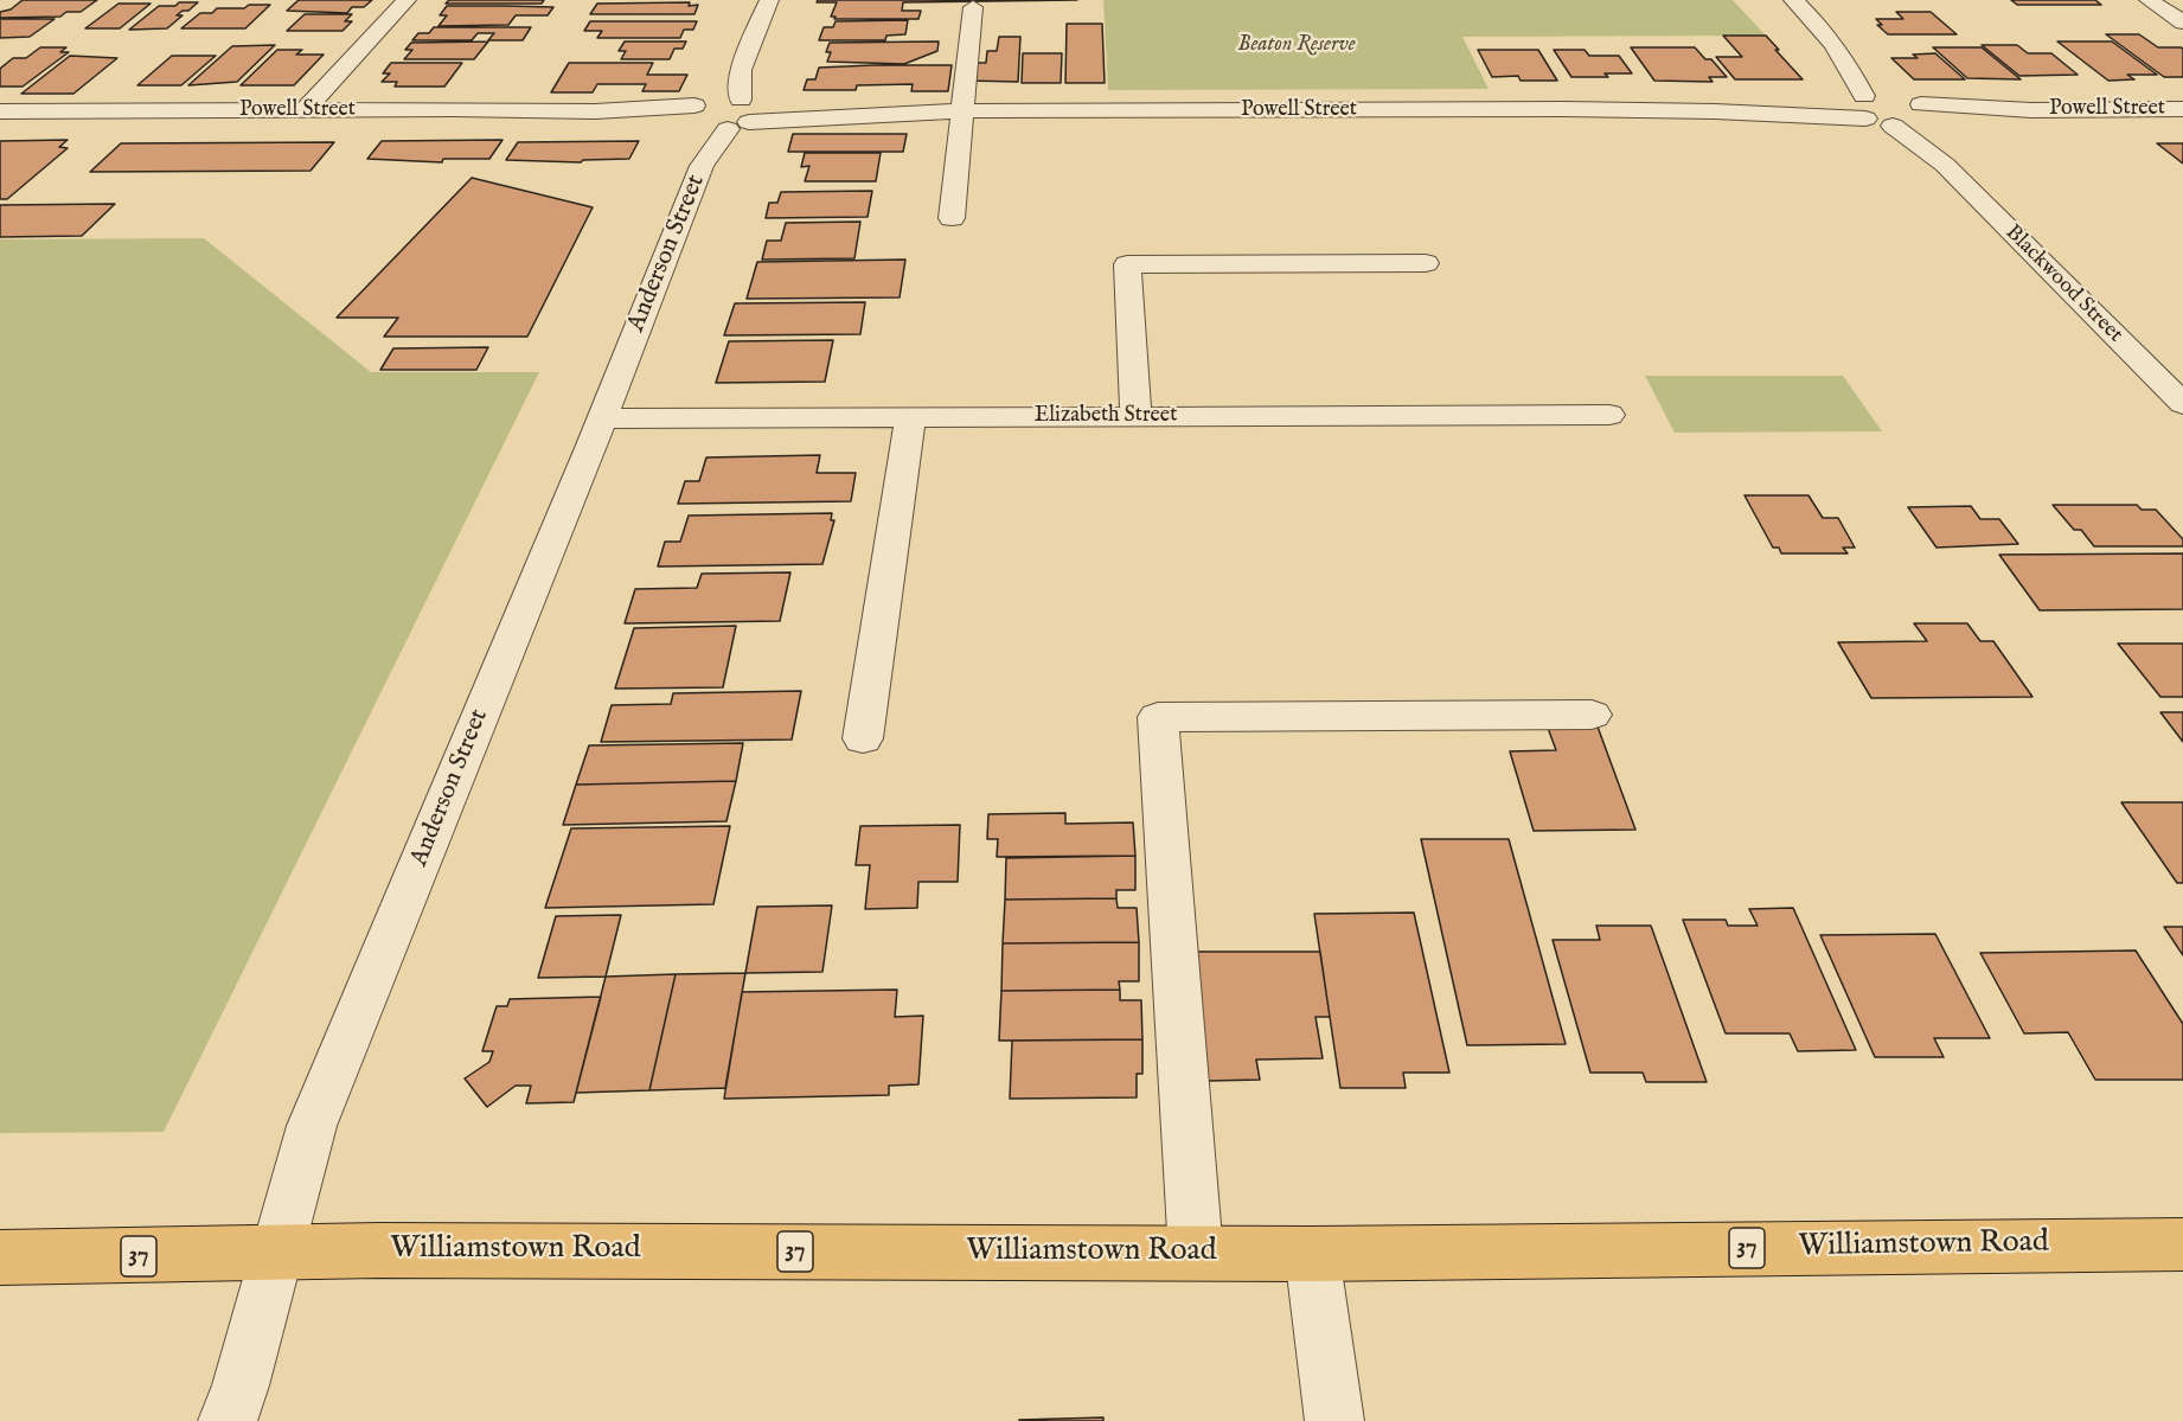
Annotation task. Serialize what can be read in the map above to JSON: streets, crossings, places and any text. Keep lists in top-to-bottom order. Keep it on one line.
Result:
{"streets":{"main road":["Williamstown Road","37"],"street":["Powell Street","Anderson Street","Blackwood Street","Elizabeth Street"]},"crossings":[["Powell Street","Anderson Street"],["Powell Street","Blackwood Street"],["Anderson Street","Elizabeth Street"],["Anderson Street","Williamstown Road"]],"parks":["Beaton Reserve"]}
